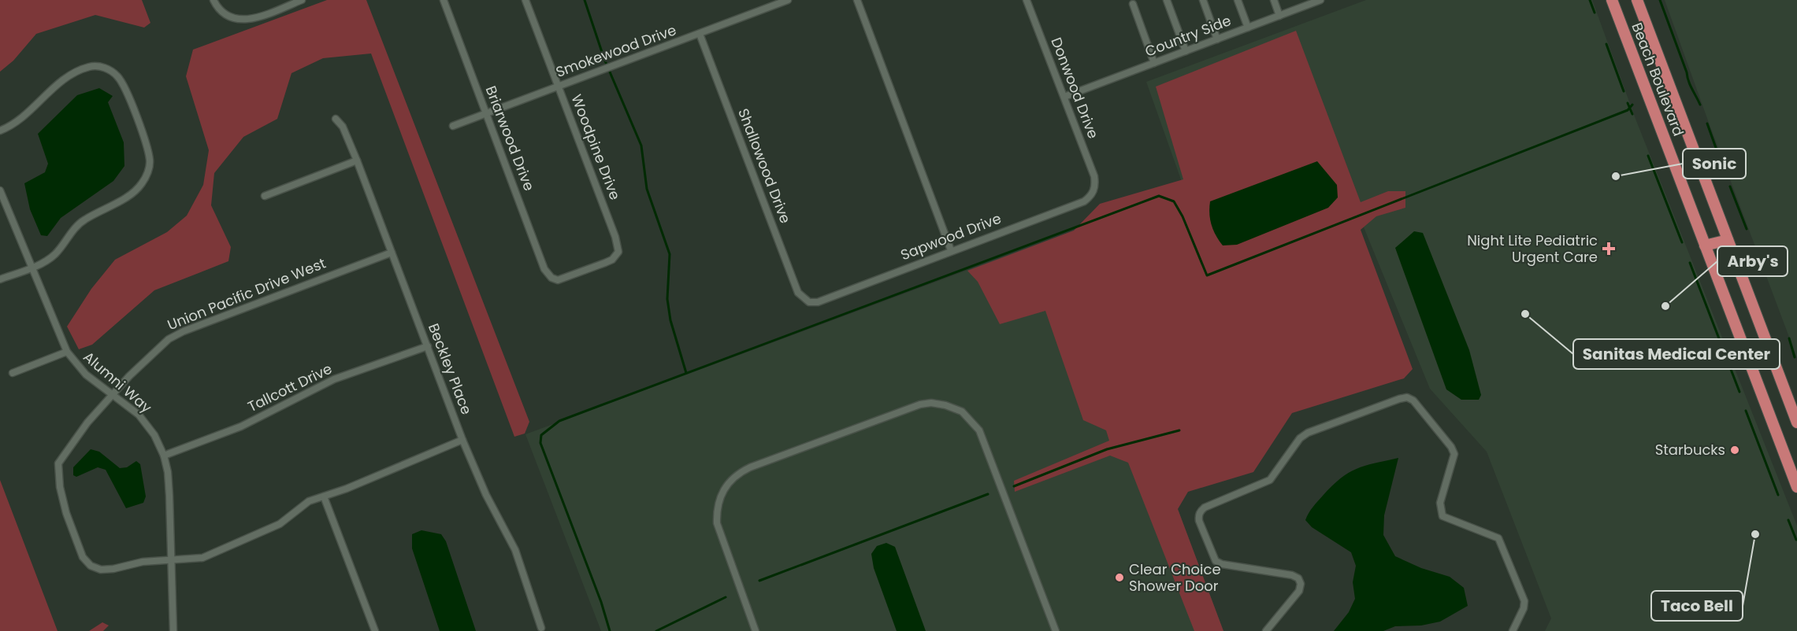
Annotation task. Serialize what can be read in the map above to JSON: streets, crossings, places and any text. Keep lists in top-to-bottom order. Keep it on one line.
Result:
{"streets":{"highway":["Beach Boulevard"],"street":["Country Side","Smokewood Drive","Donwood Drive","Briarwood Drive","Woodpine Drive","Shallowood Drive","Sapwood Drive","Union Pacific Drive West","Beckley Place","Alumni Way","Tallcott Drive"]},"crossings":[["Country Side","Donwood Drive"],["Smokewood Drive","Briarwood Drive"],["Smokewood Drive","Woodpine Drive"],["Smokewood Drive","Shallowood Drive"],["Donwood Drive","Sapwood Drive"],["Briarwood Drive","Woodpine Drive"],["Shallowood Drive","Sapwood Drive"],["Union Pacific Drive West","Beckley Place"],["Union Pacific Drive West","Alumni Way"],["Beckley Place","Tallcott Drive"],["Alumni Way","Tallcott Drive"]],"places":{"other":["Sonic","Arby's","Sanitas Medical Center","Starbucks","Taco Bell","Clear Choice Shower Door"],"health":["Night Lite Pediatric Urgent Care"]}}
